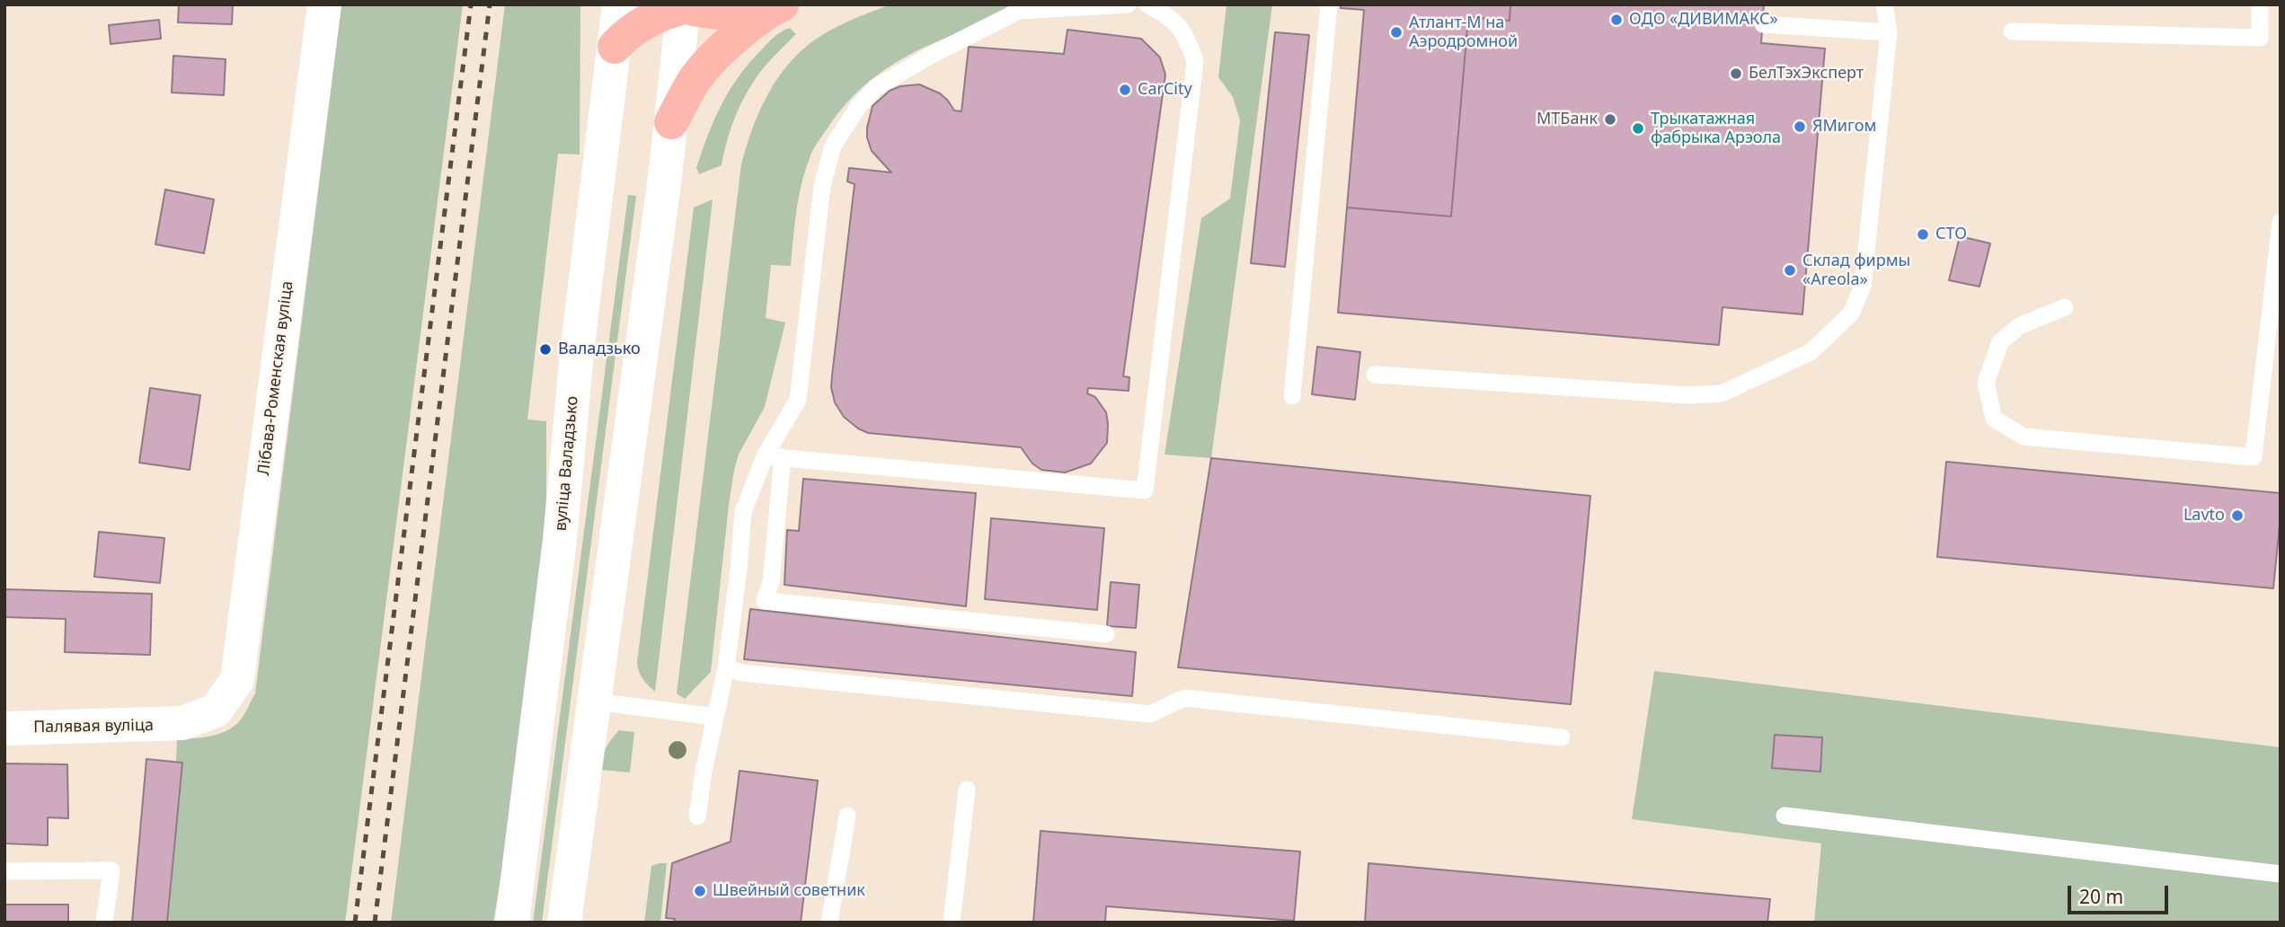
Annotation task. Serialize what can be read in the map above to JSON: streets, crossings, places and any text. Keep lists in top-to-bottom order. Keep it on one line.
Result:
{"streets":{"main road":["Лібава-Роменская вуліца","вуліца Валадзько","Палявая вуліца"]},"crossings":[["Лібава-Роменская вуліца","Палявая вуліца"]],"places":["ОДО «ДИВИМАКС»","Атлант-М на Аэродромной","БелТэхЭксперт","CarCity","МТБанк","ЯМигом","Трыкатажная фабрыка Арэола","СТО","Склад фирмы «Areola»","Валадзько","Lavto","Швейный советник"],"scale_bar":"20 m"}
